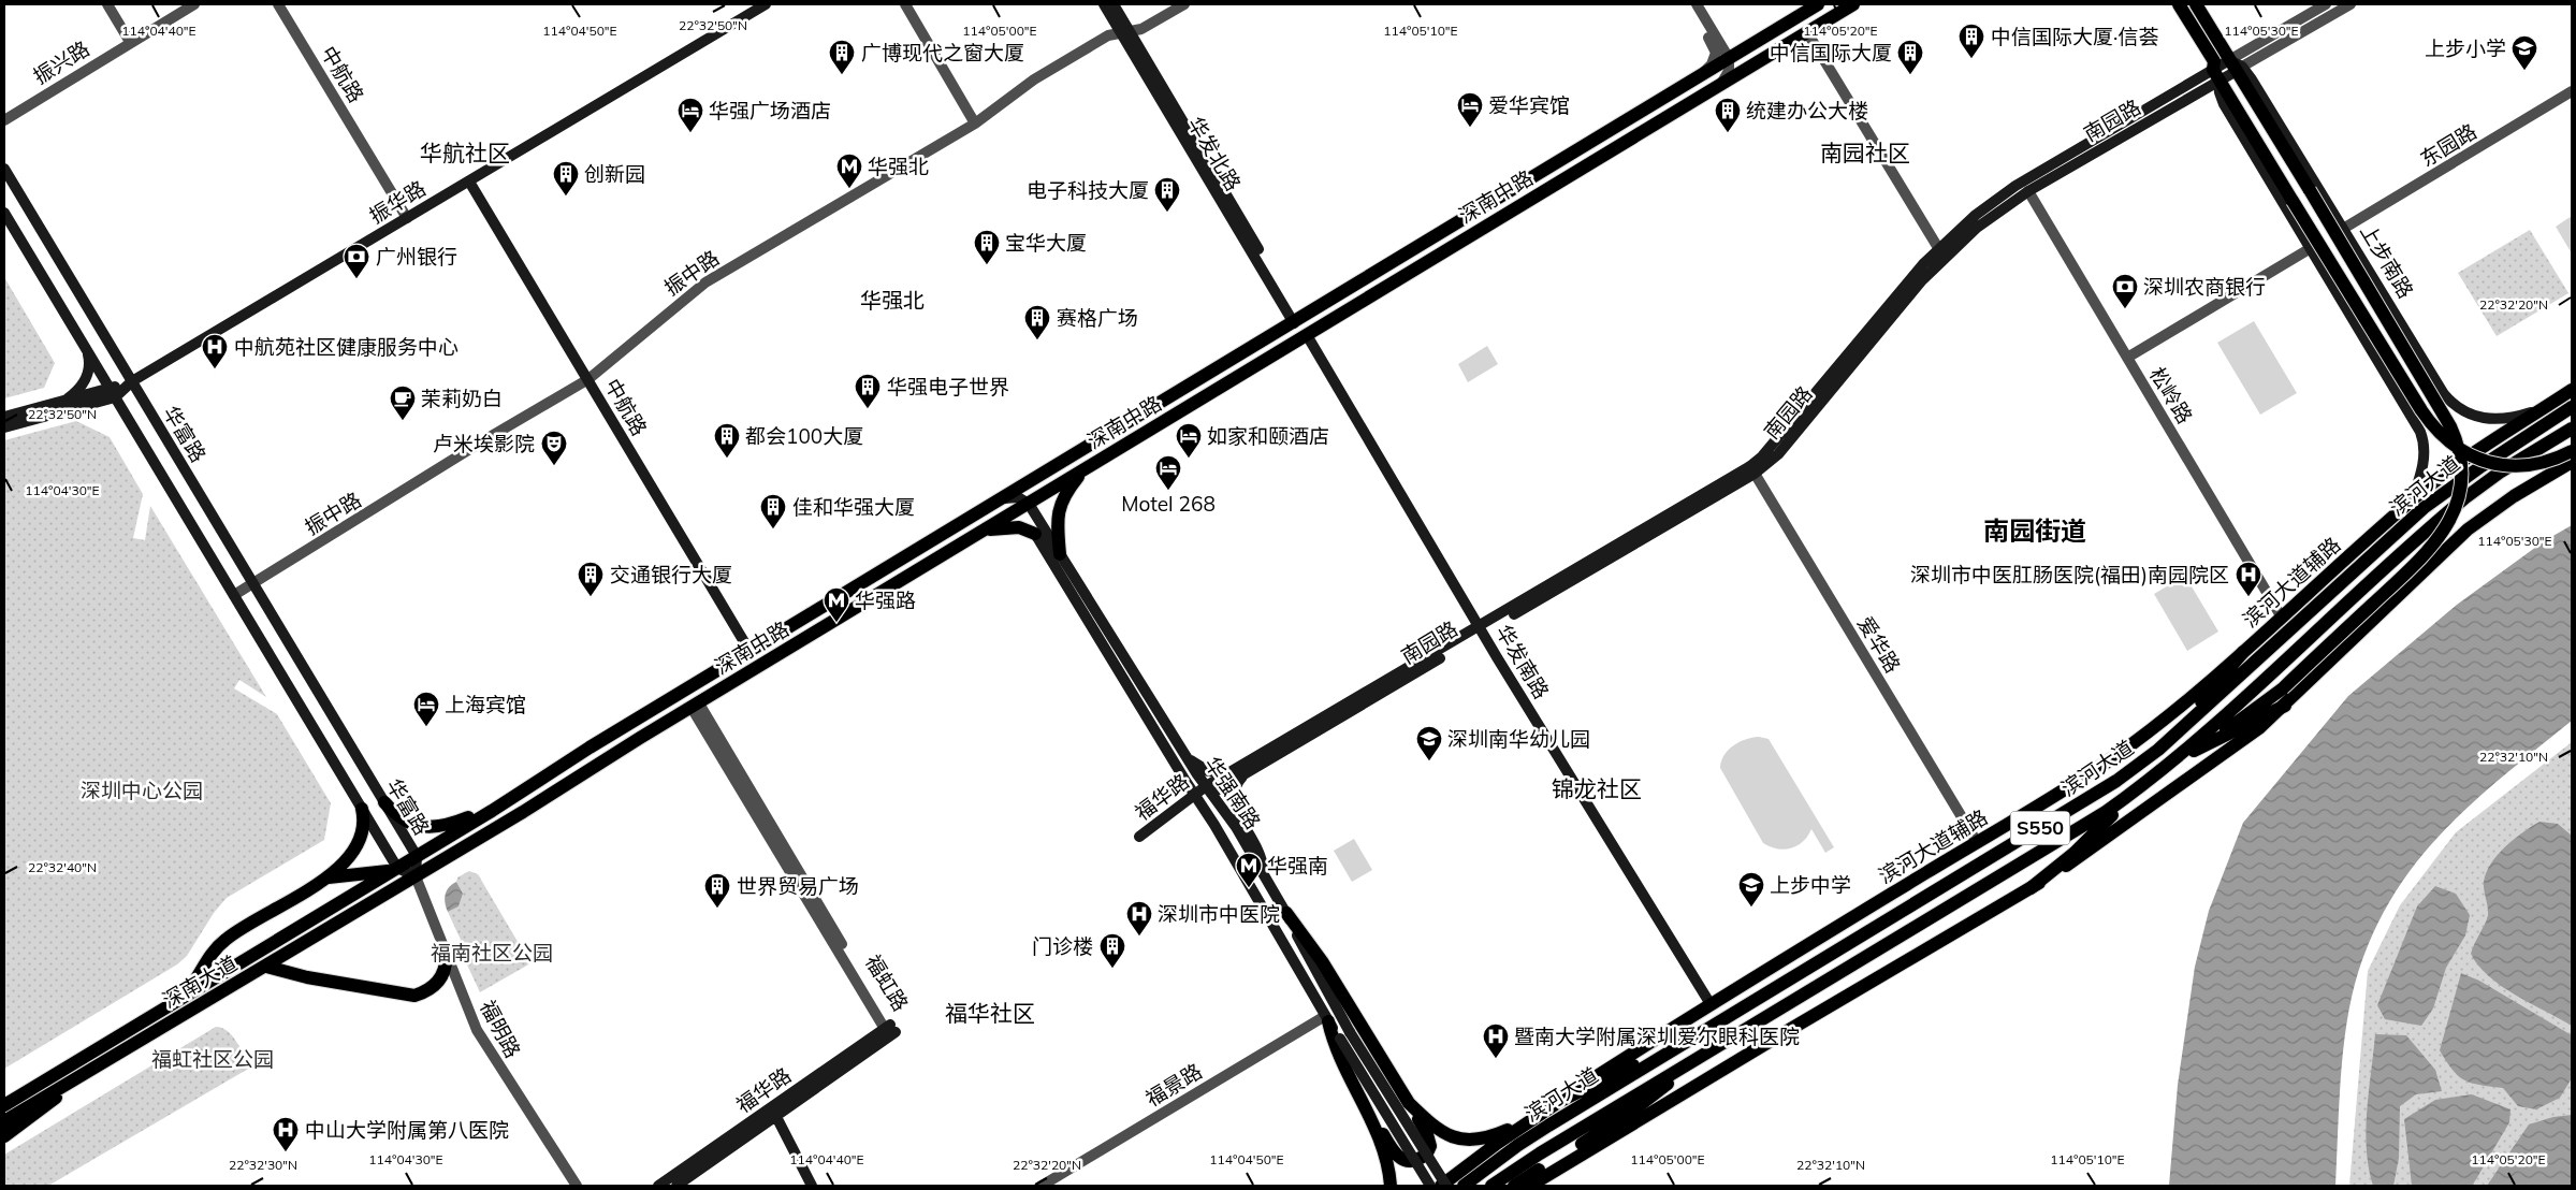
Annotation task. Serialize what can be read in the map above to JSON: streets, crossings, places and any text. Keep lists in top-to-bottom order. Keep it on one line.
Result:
{"streets":{"main road":["中航路","南园路","华发北路","深南中路","振华路","上步南路","华富路","滨河大道","滨河大道辅路","华发南路","华强南路","福华路","S550","深南大道"],"street":["振兴路","东园路","振中路","松岭路","爱华路","福虹路","福明路","福景路"]},"crossings":[["中航路","深南中路"],["中航路","振华路"],["中航路","振中路"],["南园路","上步南路"],["南园路","松岭路"],["南园路","爱华路"],["南园路","华发南路"],["南园路","华强南路"],["南园路","福华路"],["东园路","上步南路"],["华发北路","深南中路"],["华发北路","振中路"],["深南中路","华富路"],["深南中路","华发南路"],["深南中路","华强南路"],["深南中路","深南大道"],["深南中路","福虹路"],["深南中路","福明路"],["振华路","华富路"],["上步南路","滨河大道辅路"],["振中路","华富路"],["松岭路","滨河大道辅路"],["华富路","深南大道"],["华富路","福明路"],["滨河大道辅路","爱华路"],["滨河大道辅路","华发南路"],["华强南路","福华路"],["华强南路","福景路"],["福华路","福虹路"],["深南大道","福明路"]],"districts":["华航社区","南园社区","华强北","南园街道","锦龙社区","福华社区"],"parks":["深圳中心公园","福南社区公园","福虹社区公园"],"places":{"building":["中信国际大厦·信荟","广博现代之窗大厦","中信国际大厦","统建办公大楼","创新园","电子科技大厦","宝华大厦","赛格广场","华强电子世界","都会100大厦","佳和华强大厦","交通银行大厦","世界贸易广场","门诊楼"],"school or university":["上步小学","深圳南华幼儿园","上步中学"],"hotel":["爱华宾馆","华强广场酒店","如家和颐酒店","Motel 268","上海宾馆"],"metro station":["华强北","华强路","华强南"],"bank":["广州银行","深圳农商银行"],"hospital":["中航苑社区健康服务中心","深圳市中医肛肠医院(福田)南园院区","深圳市中医院","暨南大学附属深圳爱尔眼科医院","中山大学附属第八医院"],"cafe":["茉莉奶白"],"theatre":["卢米埃影院"]},"coordinates":["22°32'50\"N","114°04'40\"E","114°04'50\"E","114°05'00\"E","114°05'10\"E","114°05'20\"E","114°05'30\"E","22°32'20\"N","114°04'30\"E","22°32'10\"N","22°32'40\"N","22°32'30\"N"]}
